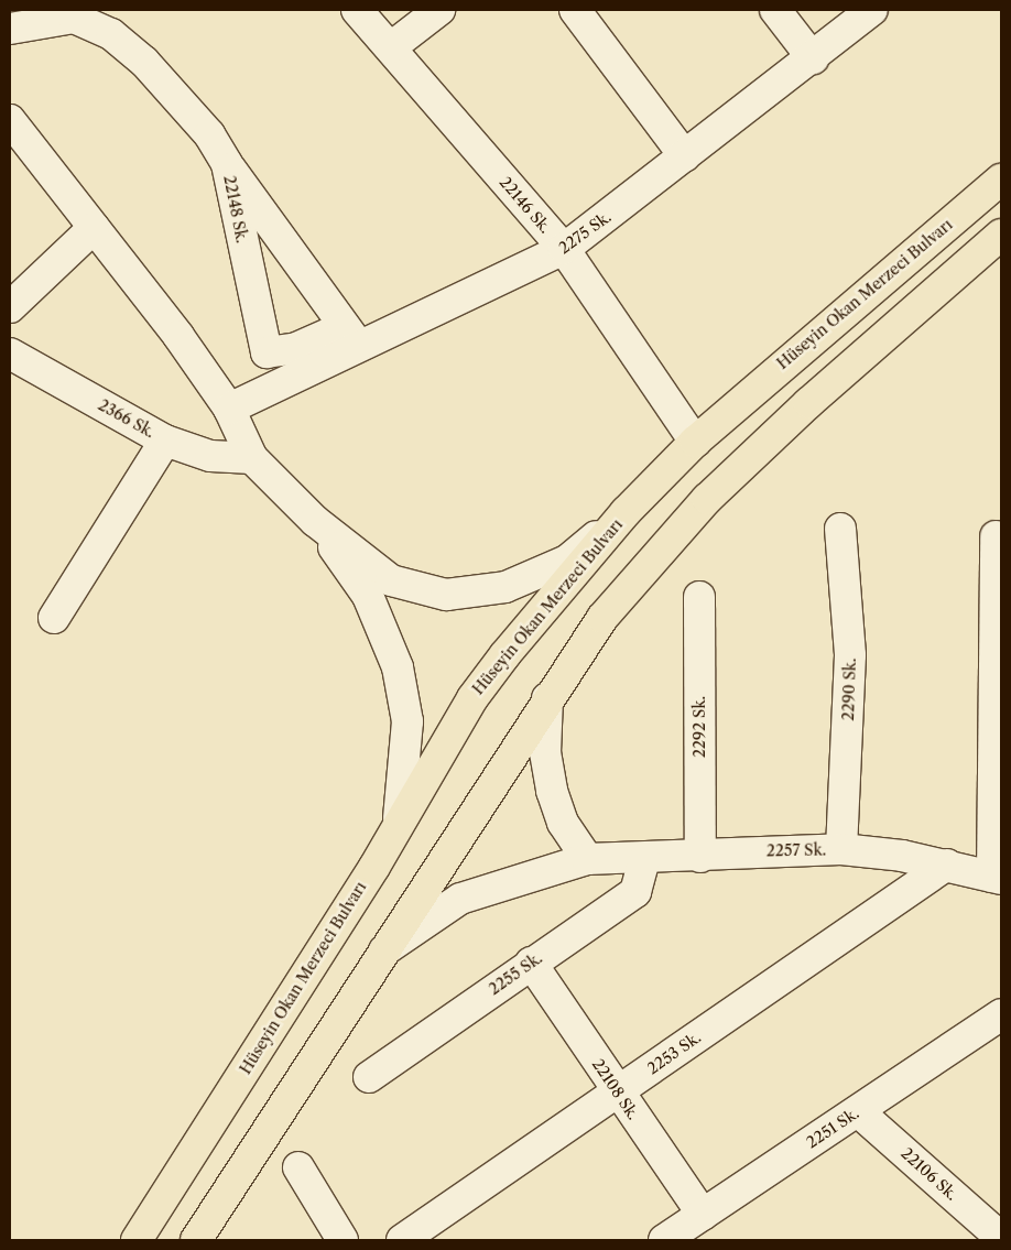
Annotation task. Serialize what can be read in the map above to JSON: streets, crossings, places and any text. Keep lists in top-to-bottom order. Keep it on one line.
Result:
{"streets":{"main road":["Hüseyin Okan Merzeci Bulvarı"],"street":["22146 Sk.","22148 Sk.","2275 Sk.","2366 Sk.","2290 Sk.","2292 Sk.","2257 Sk.","2255 Sk.","2253 Sk.","22108 Sk.","2251 Sk.","22106 Sk."]},"crossings":[["22146 Sk.","2275 Sk."],["22146 Sk.","Hüseyin Okan Merzeci Bulvarı"],["22148 Sk.","2275 Sk."],["2290 Sk.","2257 Sk."],["2292 Sk.","2257 Sk."],["2257 Sk.","2255 Sk."],["2257 Sk.","2253 Sk."],["2255 Sk.","22108 Sk."],["2253 Sk.","22108 Sk."],["22108 Sk.","2251 Sk."],["2251 Sk.","22106 Sk."]]}
